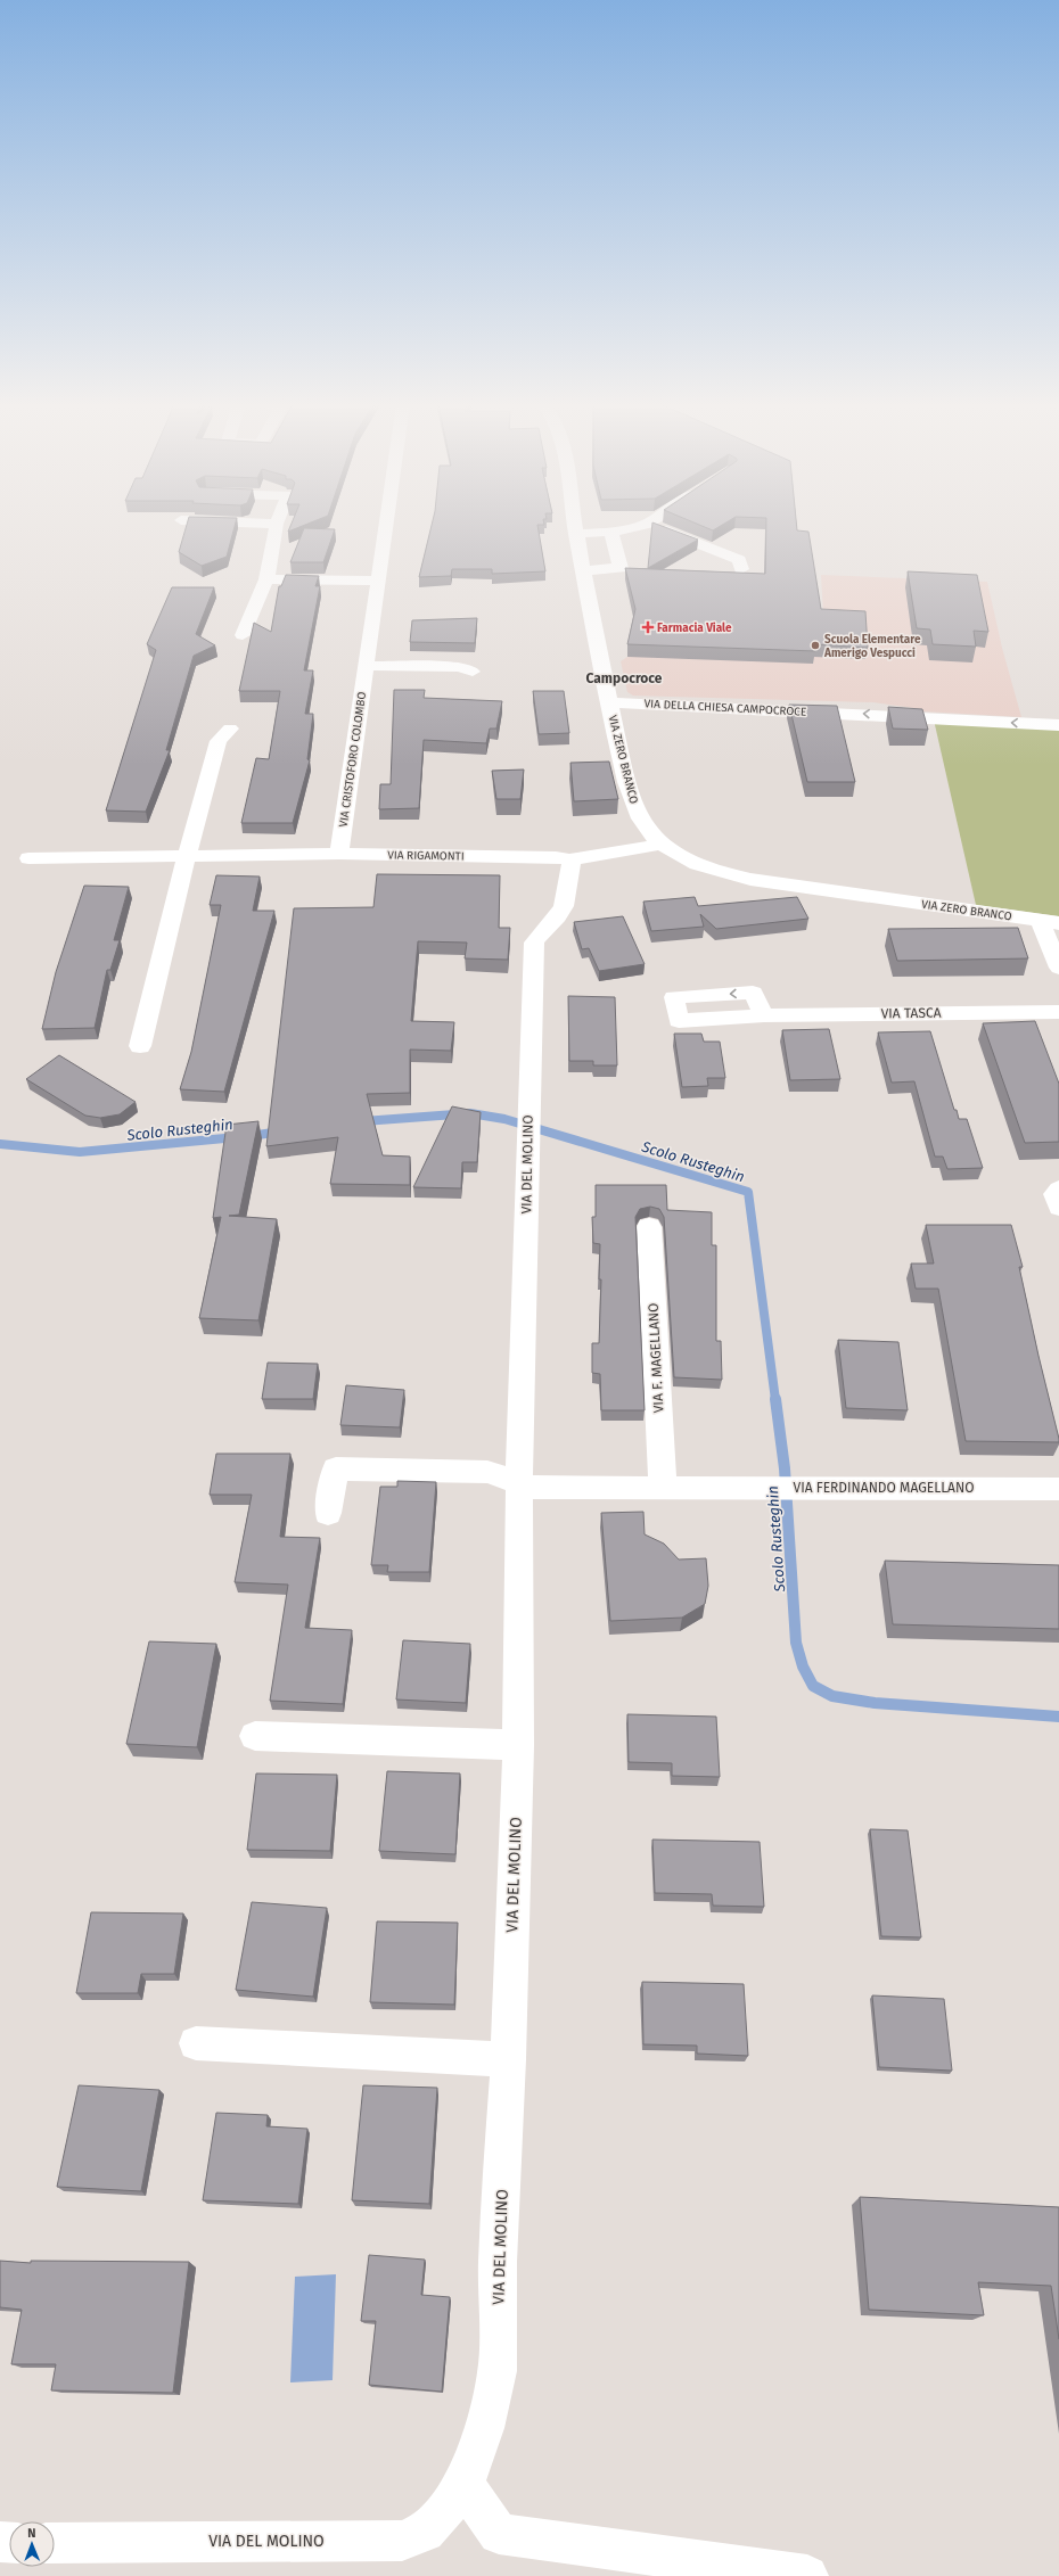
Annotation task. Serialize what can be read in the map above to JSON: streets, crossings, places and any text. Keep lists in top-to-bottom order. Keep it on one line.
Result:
{"streets":{"street":["VIA DELLA CHIESA CAMPOCROCE","VIA CRISTOFORO COLOMBO","VIA ZERO BRANCO","VIA RIGAMONTI","VIA TASCA","VIA DEL MOLINO","VIA F. MAGELLANO","VIA FERDINANDO MAGELLANO"]},"crossings":[["VIA DELLA CHIESA CAMPOCROCE","VIA ZERO BRANCO"],["VIA CRISTOFORO COLOMBO","VIA RIGAMONTI"],["VIA ZERO BRANCO","VIA RIGAMONTI"],["VIA RIGAMONTI","VIA DEL MOLINO"],["VIA DEL MOLINO","VIA FERDINANDO MAGELLANO"],["VIA F. MAGELLANO","VIA FERDINANDO MAGELLANO"]],"one_way":["VIA DELLA CHIESA CAMPOCROCE"],"districts":["Campocroce"],"water":["Scolo Rusteghin"],"places":{"health":["Farmacia Viale"],"other":["Scuola Elementare Amerigo Vespucci"]},"north":"top"}
